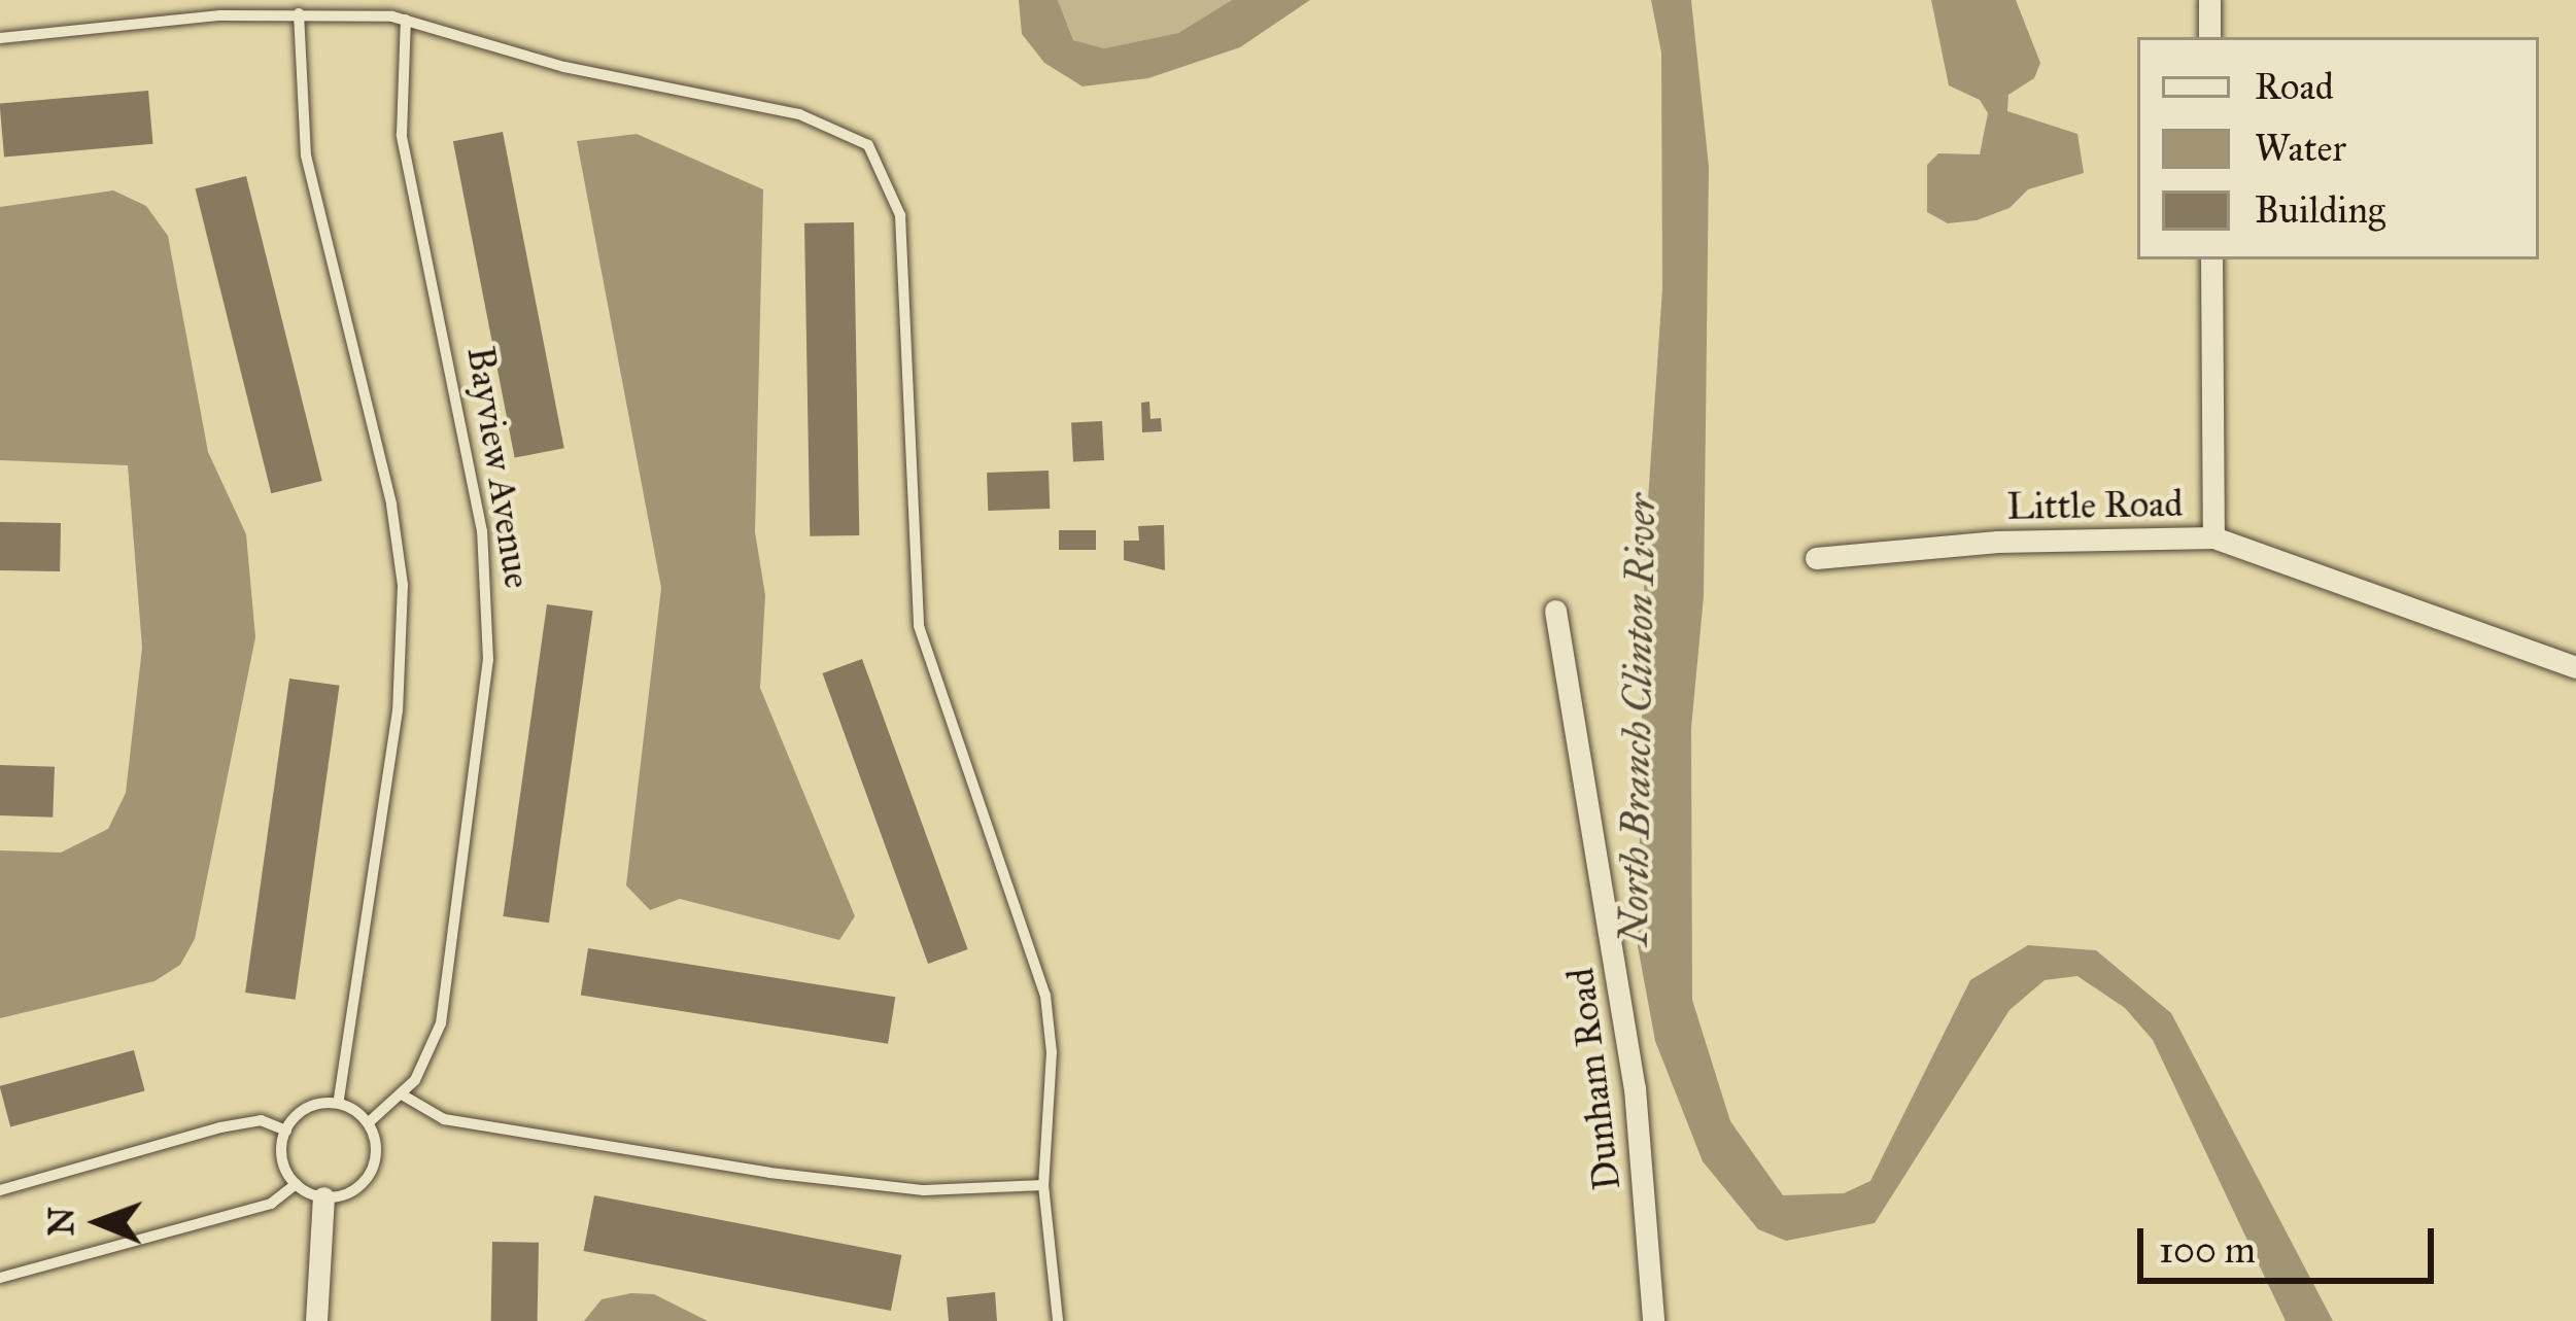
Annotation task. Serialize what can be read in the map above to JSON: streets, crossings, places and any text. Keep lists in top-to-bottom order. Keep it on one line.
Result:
{"streets":{"street":["Little Road","Dunham Road"],"lane":["Bayview Avenue"]},"water":["North Branch Clinton River"],"legend":["Road","Water","Building"],"scale_bar":"100 m","north":"left"}
